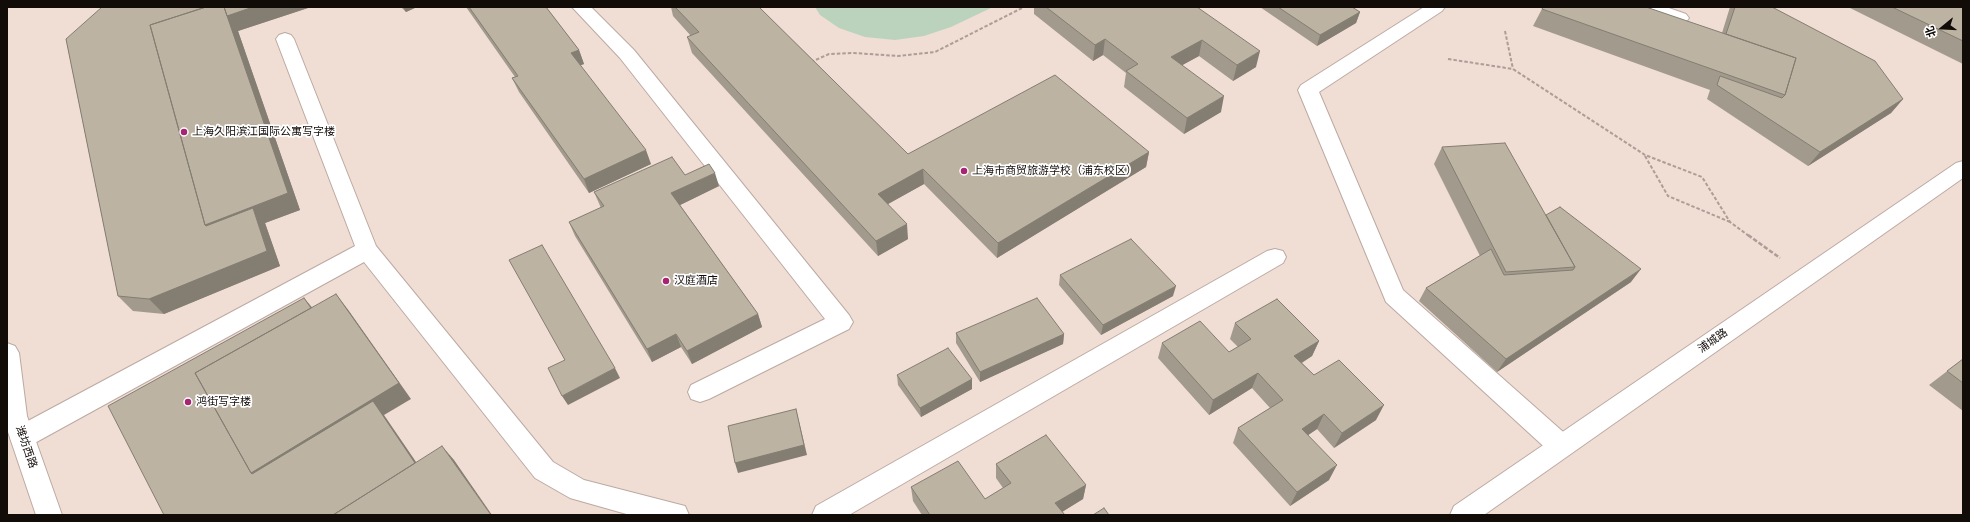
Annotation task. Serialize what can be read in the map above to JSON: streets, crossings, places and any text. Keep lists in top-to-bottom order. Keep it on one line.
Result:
{"streets":{"street":["浦城路","潍坊西路"]},"places":["上海久阳滨江国际公寓写字楼","上海市商贸旅游学校（浦东校区）","汉庭酒店","鸿街写字楼"],"north":"left"}
